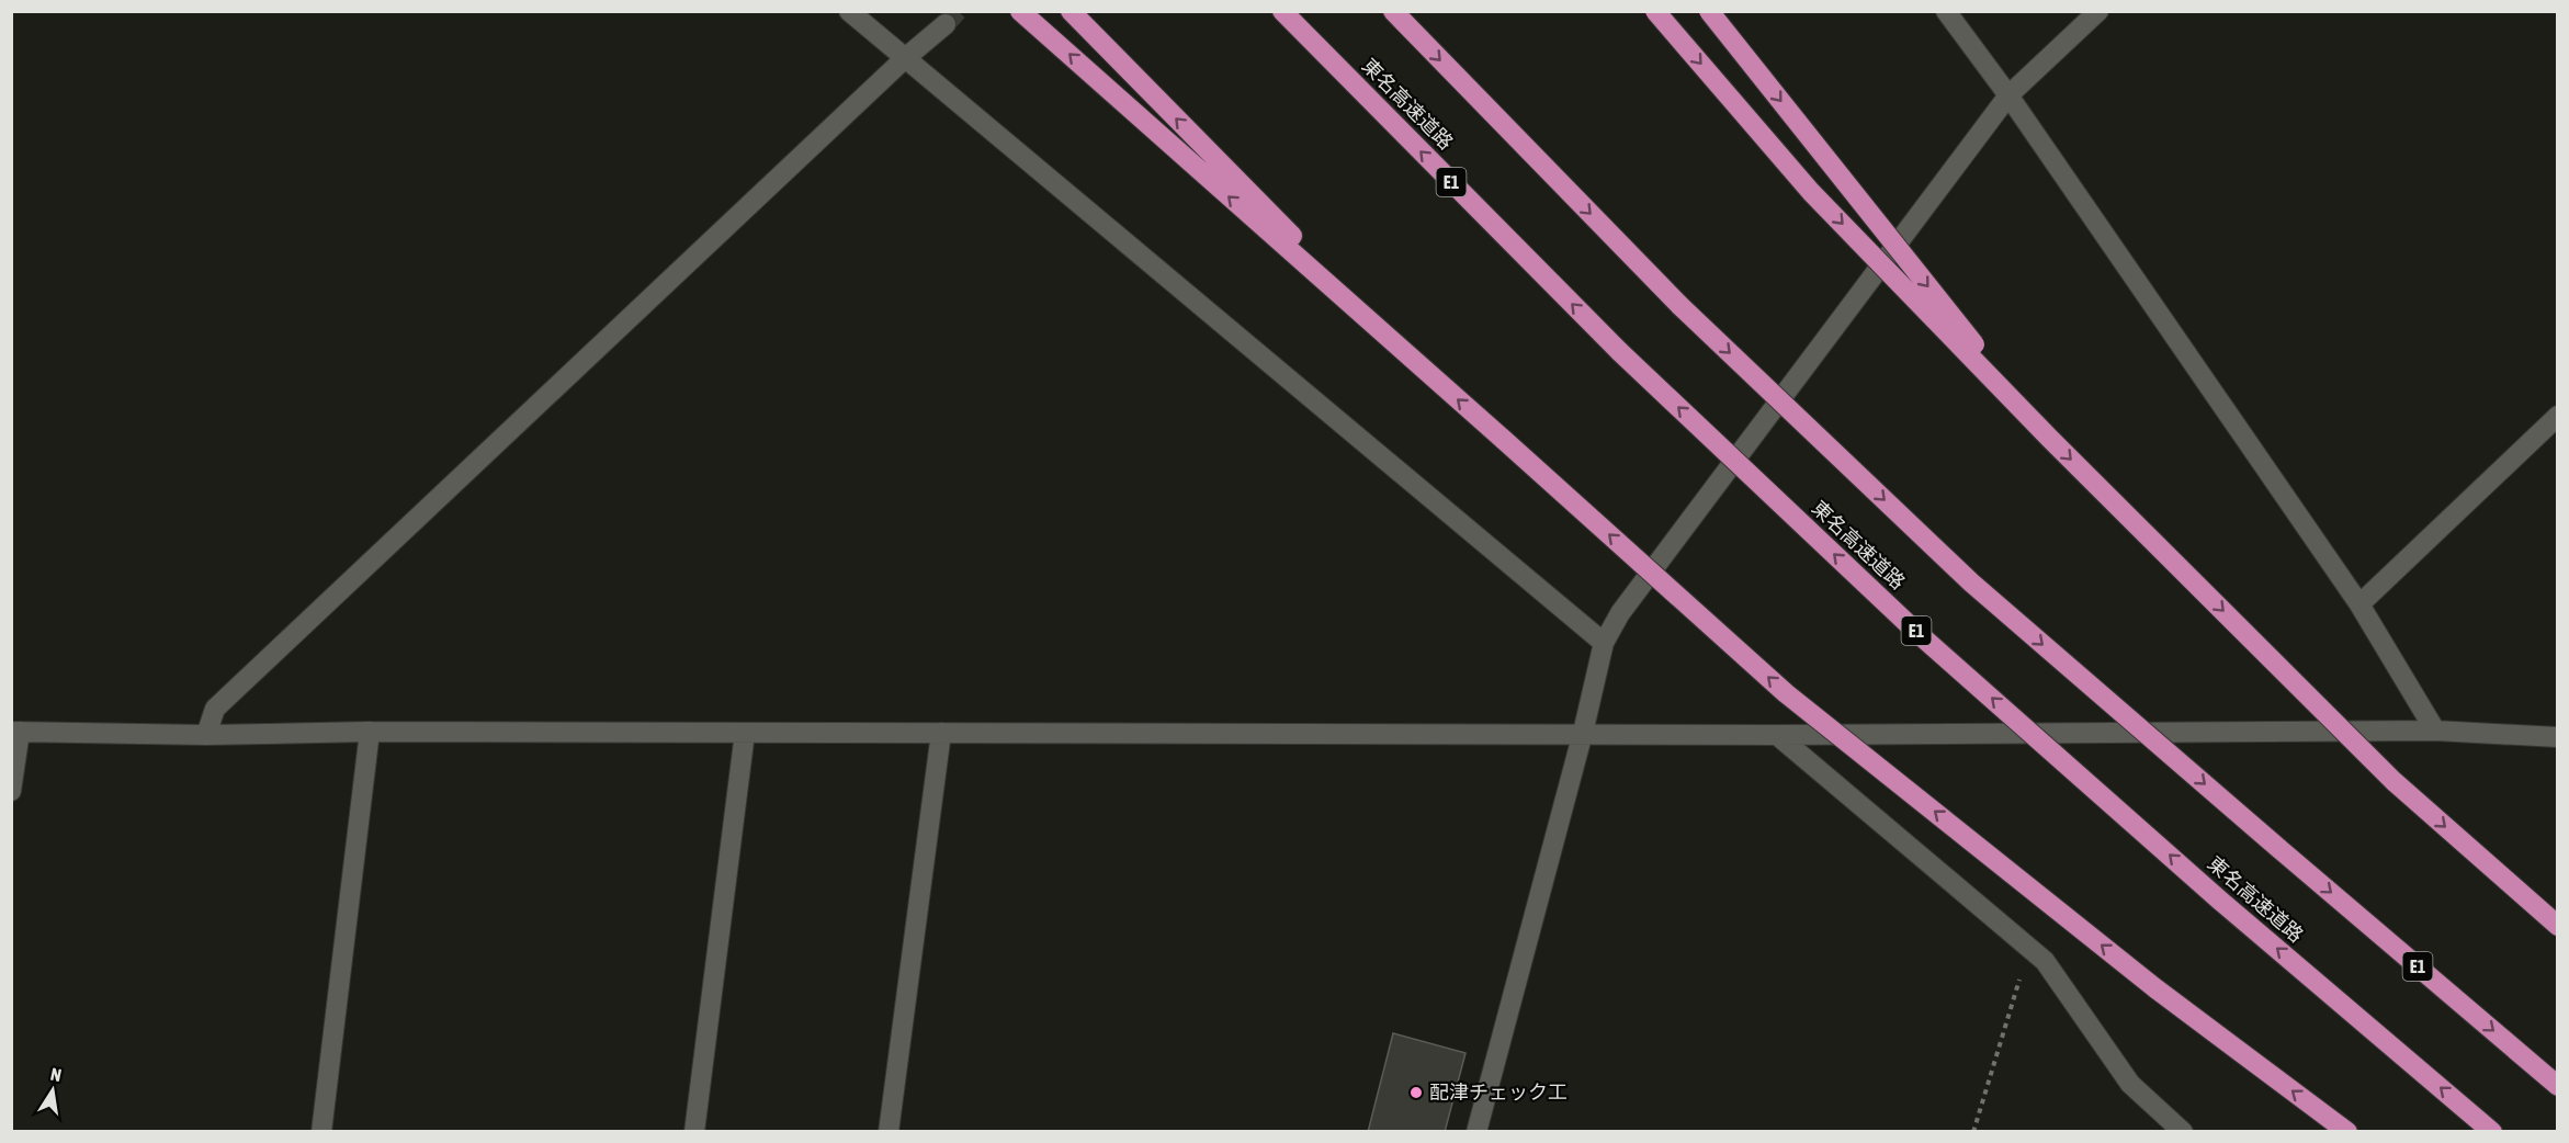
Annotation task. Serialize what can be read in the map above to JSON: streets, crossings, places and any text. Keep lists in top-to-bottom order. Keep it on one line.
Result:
{"streets":{"highway":["東名高速道路","E1"]},"places":["配津チェック工"],"north":"top"}
